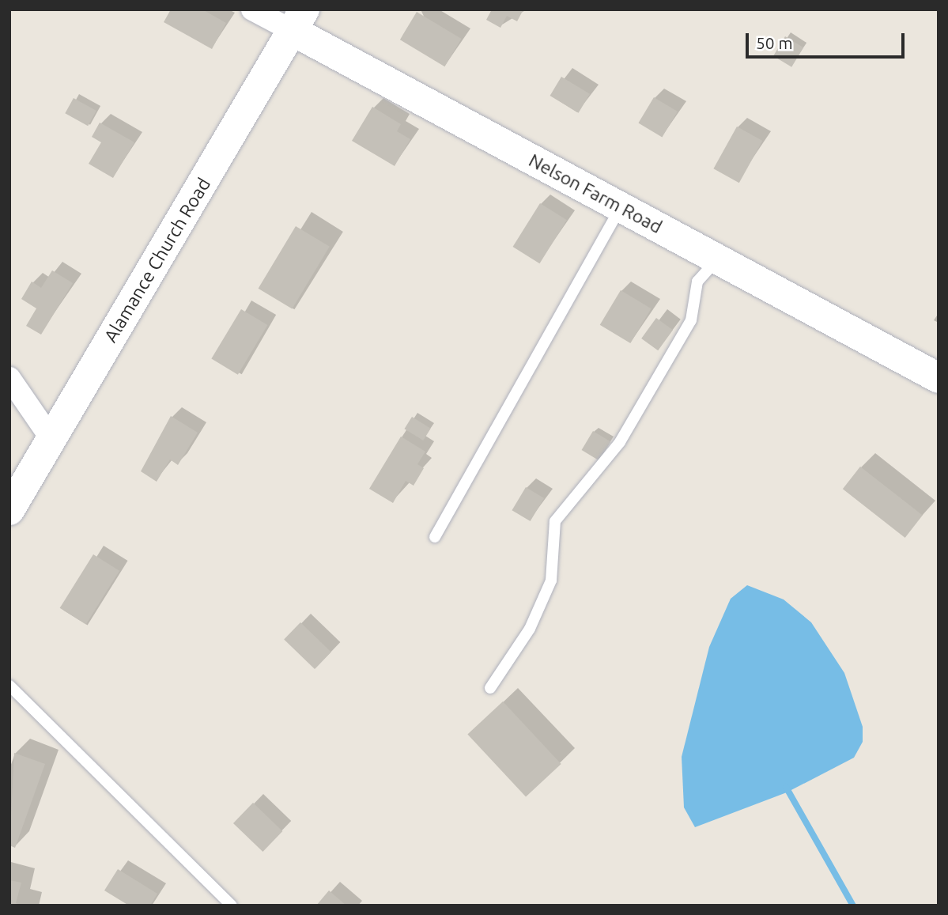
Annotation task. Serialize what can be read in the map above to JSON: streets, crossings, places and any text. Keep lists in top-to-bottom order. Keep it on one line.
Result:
{"streets":{"street":["Nelson Farm Road","Alamance Church Road"]},"crossings":[["Nelson Farm Road","Alamance Church Road"]],"scale_bar":"50 m"}
